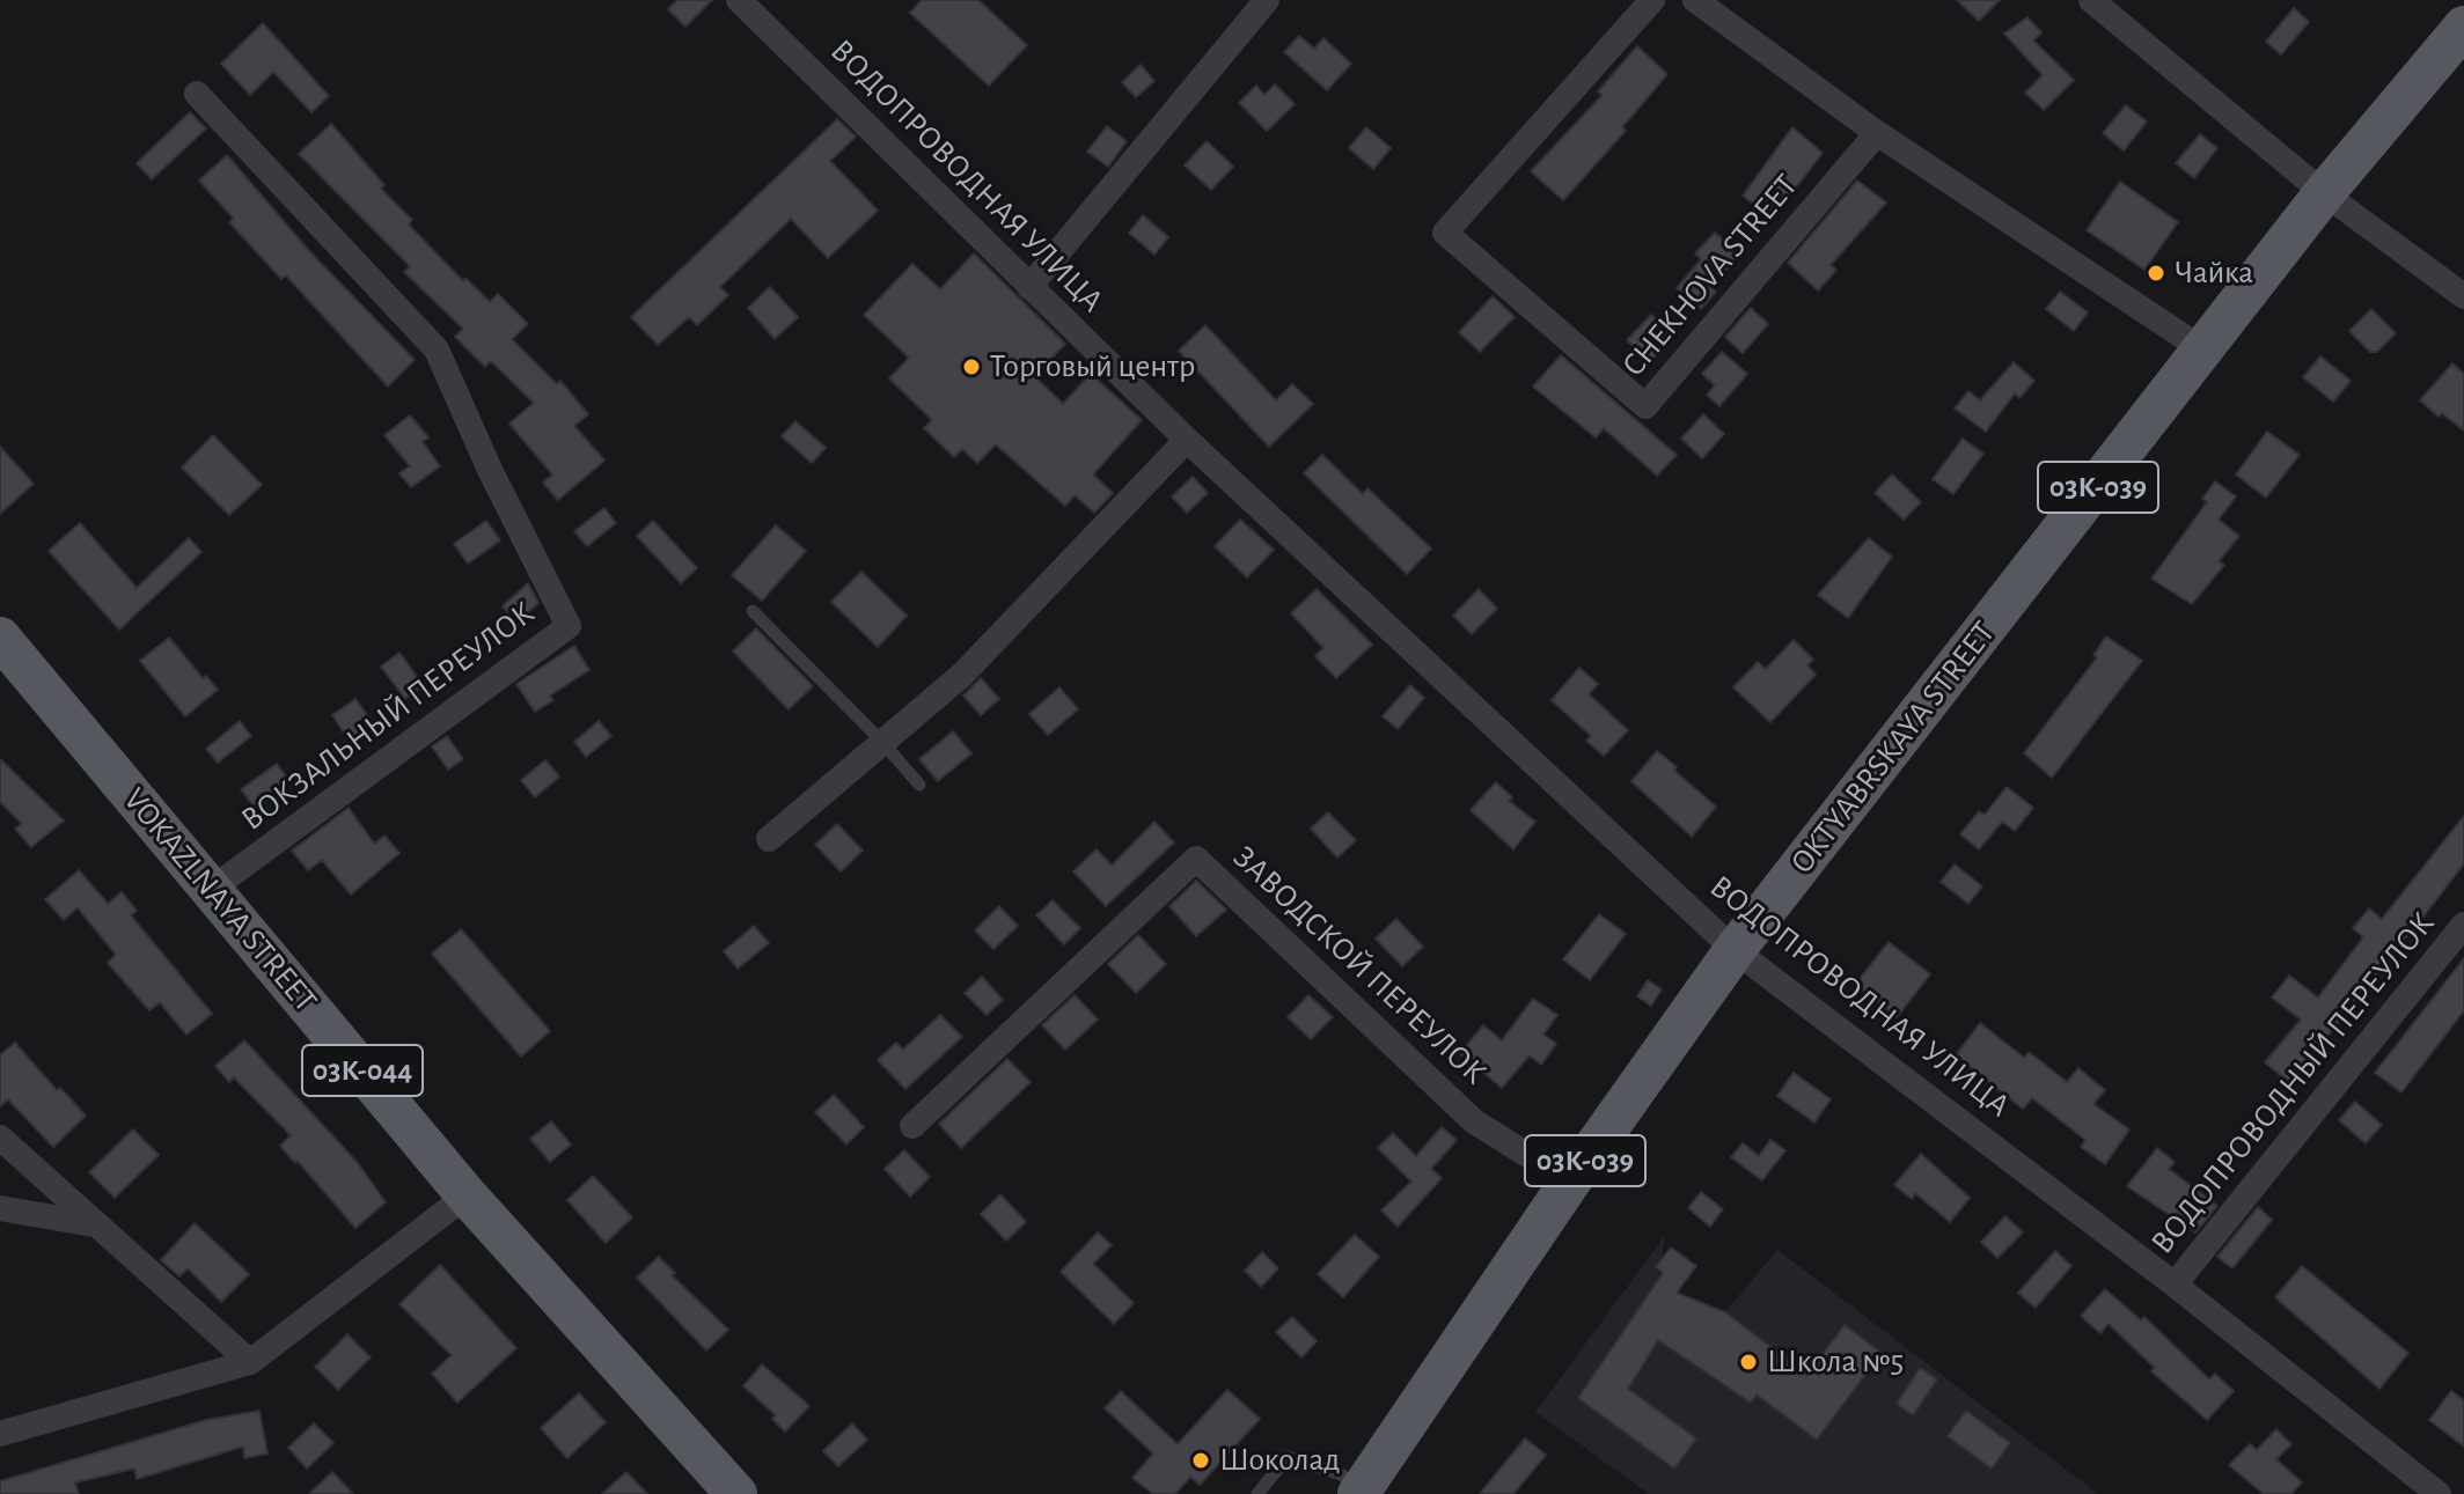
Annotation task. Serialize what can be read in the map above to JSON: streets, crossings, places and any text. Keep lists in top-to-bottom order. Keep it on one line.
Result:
{"streets":{"main road":["03К-039","OKTYABRSKAYA STREET","VOKAZLNAYA STREET","03К-044"],"street":["ВОДОПРОВОДНАЯ УЛИЦА","CHEKHOVA STREET","ВОКЗАЛЬНЫЙ ПЕРЕУЛОК","ЗАВОДСКОЙ ПЕРЕУЛОК","ВОДОПРОВОДНЫЙ ПЕРЕУЛОК"]},"crossings":[["ВОДОПРОВОДНАЯ УЛИЦА","OKTYABRSKAYA STREET"],["ВОДОПРОВОДНАЯ УЛИЦА","ВОДОПРОВОДНЫЙ ПЕРЕУЛОК"],["ВОКЗАЛЬНЫЙ ПЕРЕУЛОК","VOKAZLNAYA STREET"],["OKTYABRSKAYA STREET","ЗАВОДСКОЙ ПЕРЕУЛОК"]],"places":["Чайка","Торговый центр","Школа №5","Шоколад"]}
